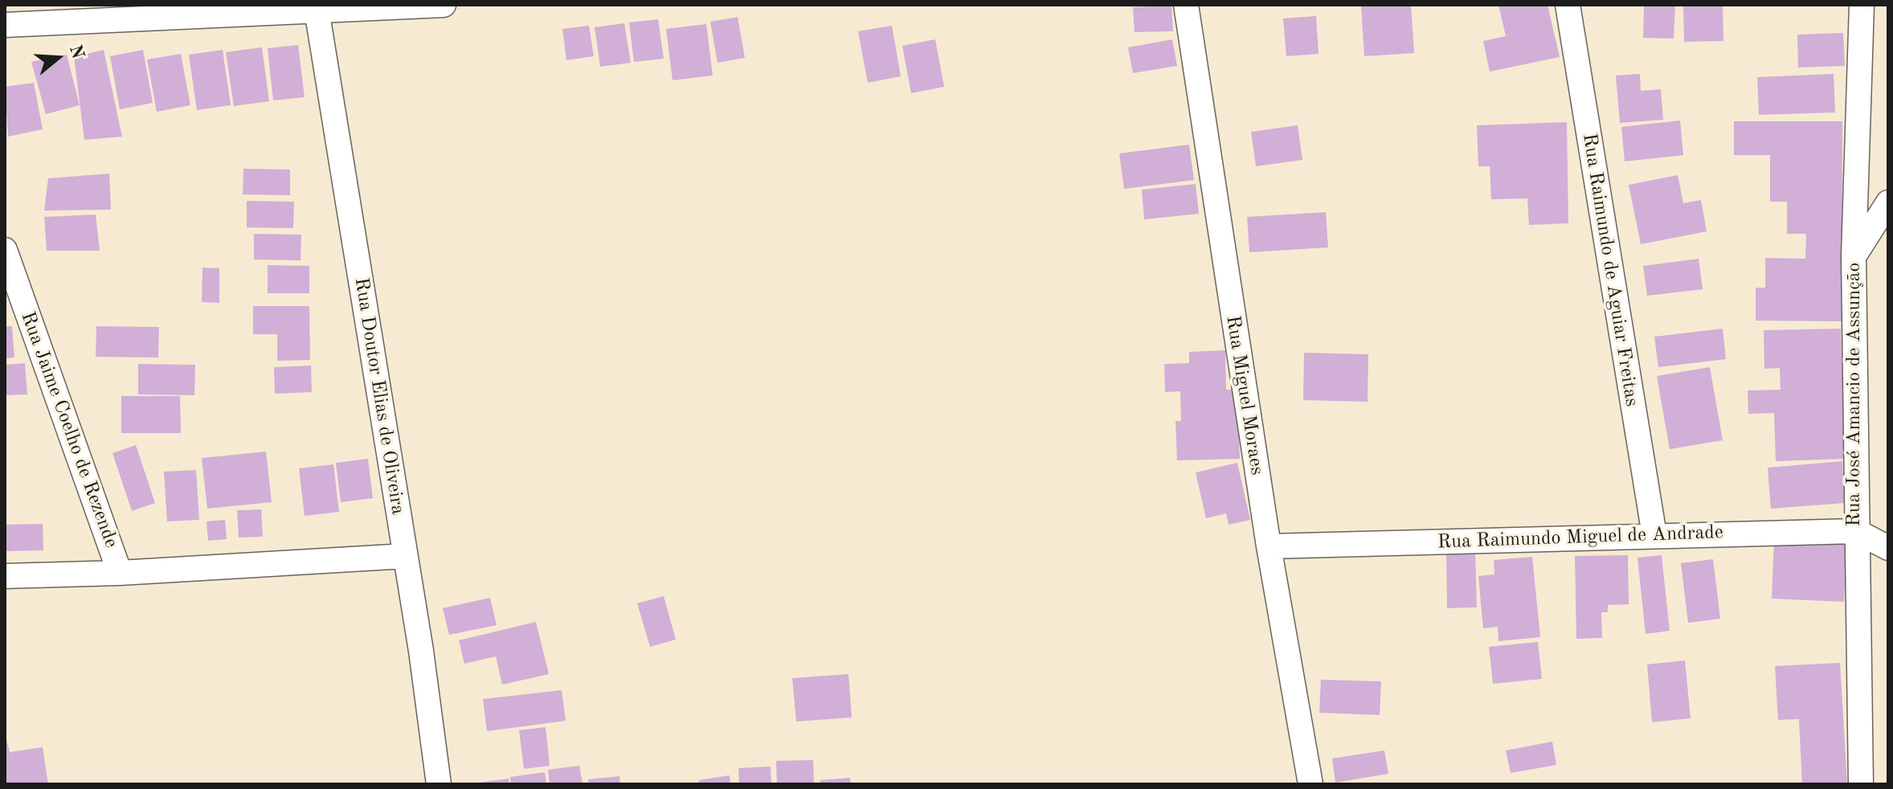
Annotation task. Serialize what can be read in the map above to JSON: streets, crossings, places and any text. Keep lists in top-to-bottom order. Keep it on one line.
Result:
{"streets":{"street":["Rua Raimundo de Aguiar Freitas","Rua José Amancio de Assunção","Rua Miguel Moraes","Rua Doutor Elias de Oliveira","Rua Jaime Coelho de Rezende","Rua Raimundo Miguel de Andrade"]},"crossings":[["Rua Raimundo de Aguiar Freitas","Rua Raimundo Miguel de Andrade"],["Rua José Amancio de Assunção","Rua Raimundo Miguel de Andrade"],["Rua Miguel Moraes","Rua Raimundo Miguel de Andrade"]],"north":"right"}
